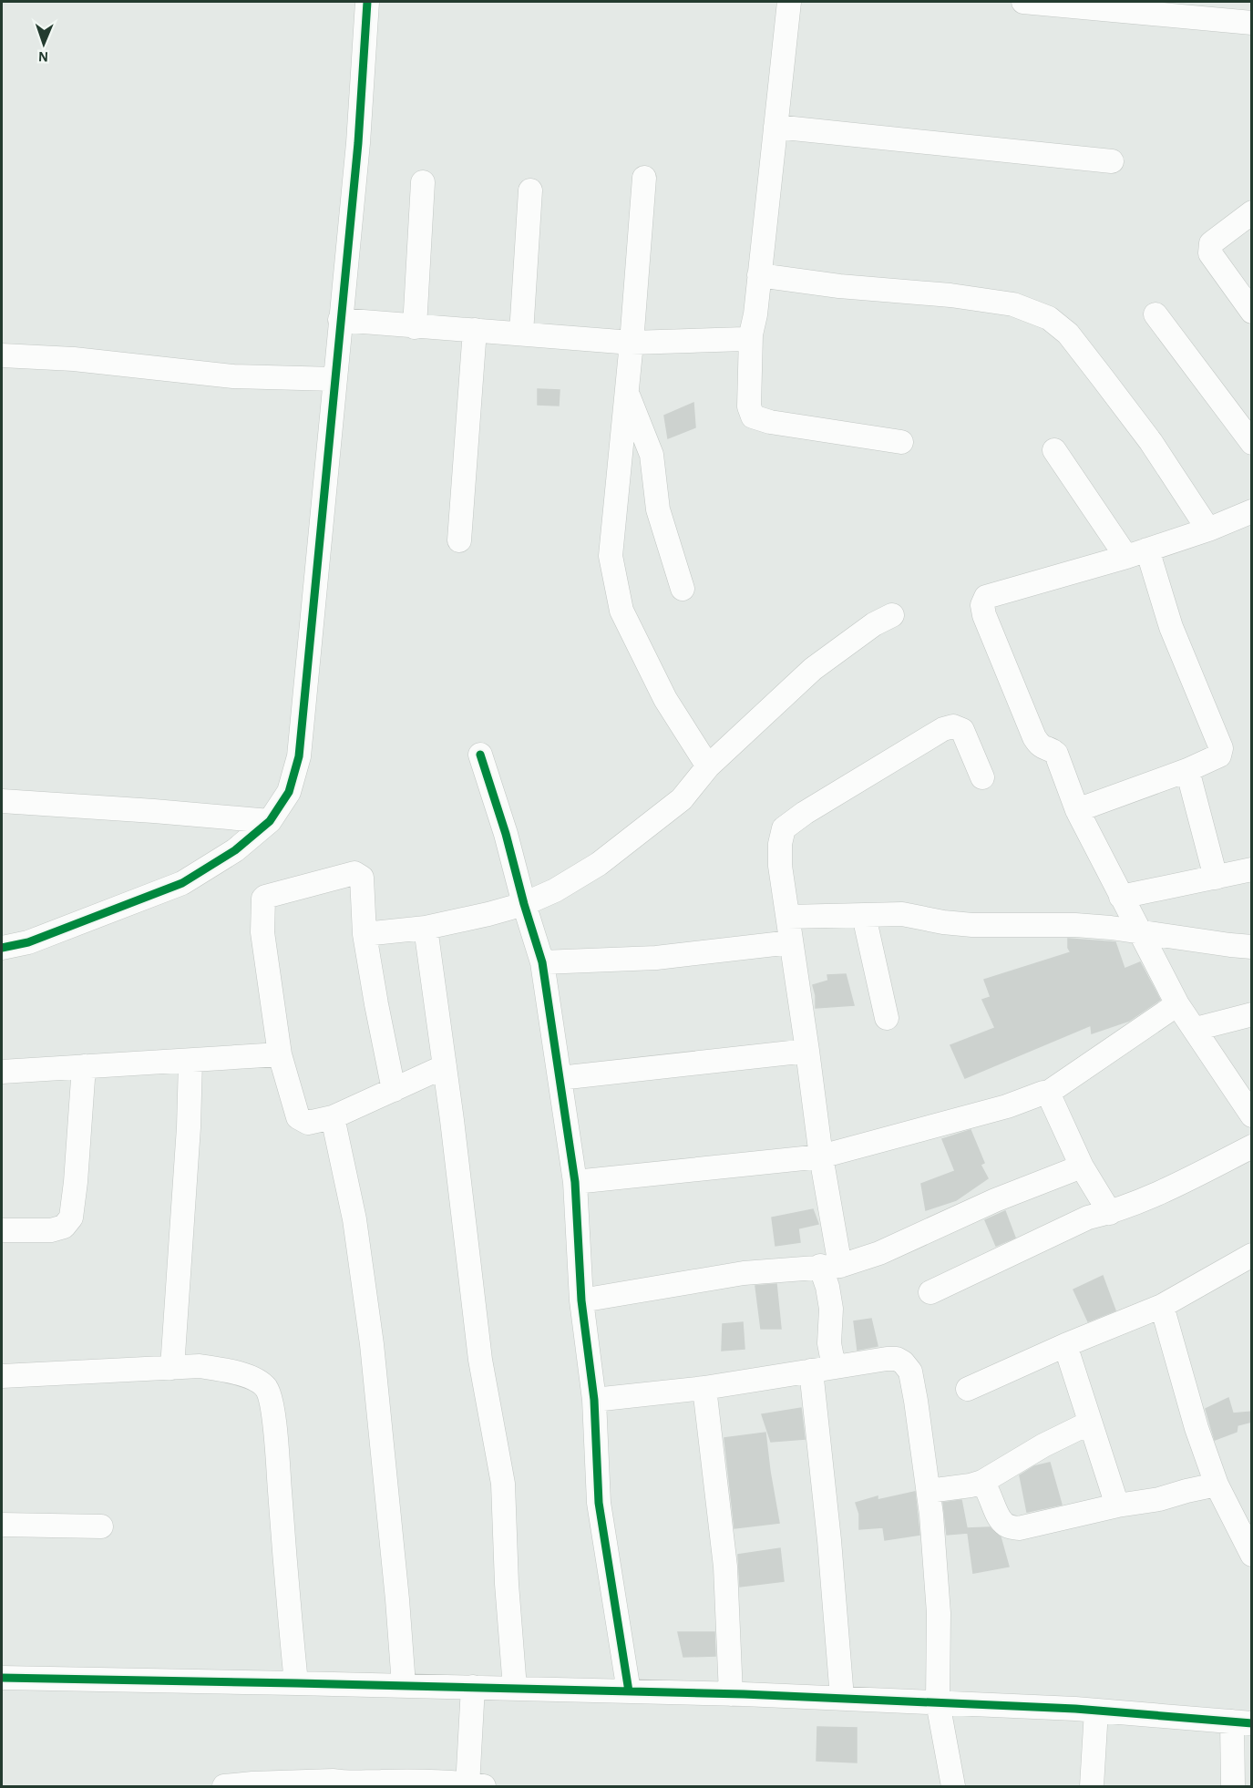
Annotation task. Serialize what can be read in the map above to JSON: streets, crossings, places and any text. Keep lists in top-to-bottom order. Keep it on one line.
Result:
{"north":"bottom"}
